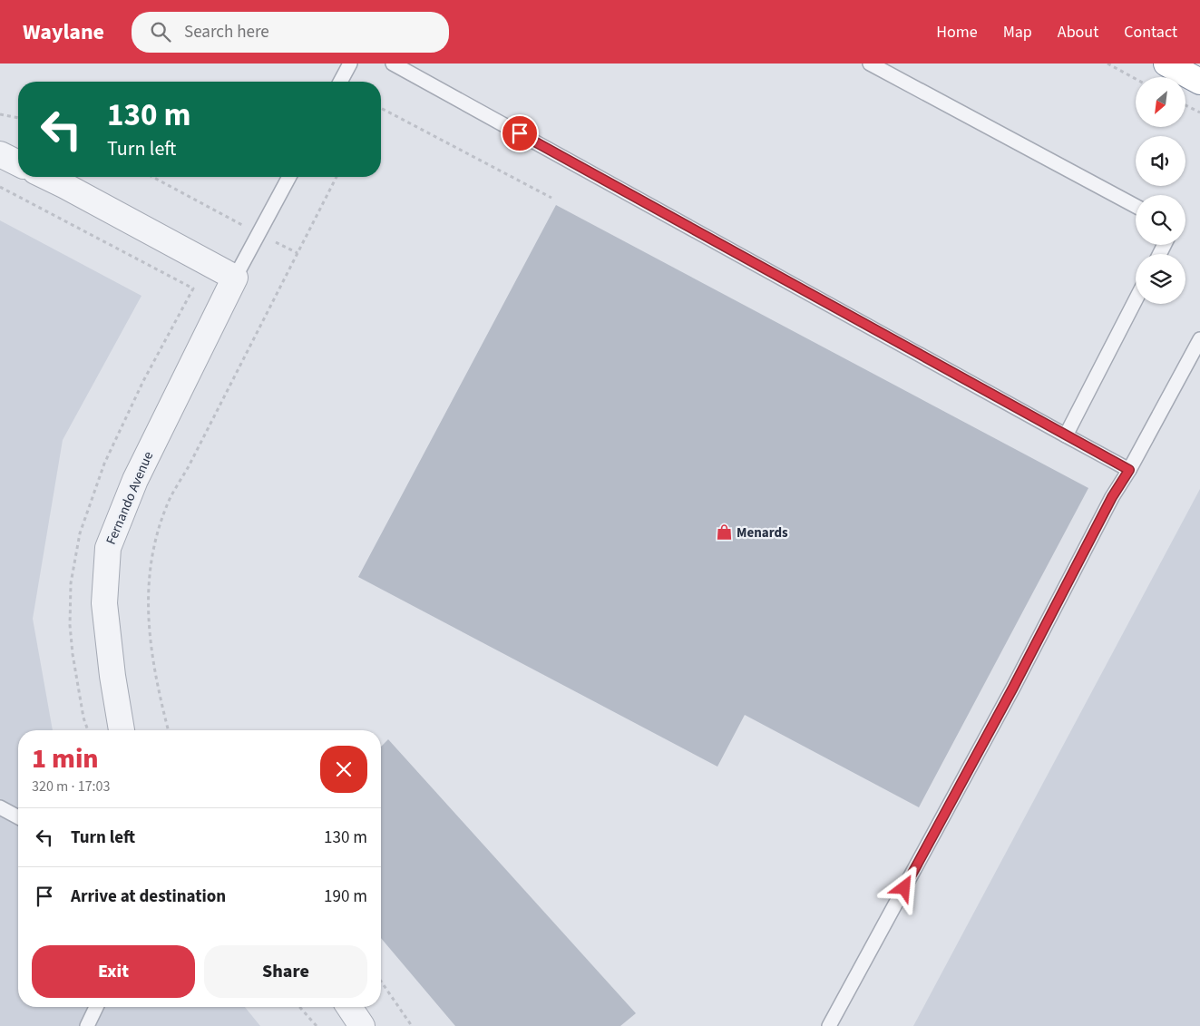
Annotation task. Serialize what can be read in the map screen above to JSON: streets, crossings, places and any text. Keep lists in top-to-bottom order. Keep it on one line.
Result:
{"streets":{"street":["Fernando Avenue"]},"places":{"shop":["Menards"]},"north":"bottom left","page":{"header":"Waylane","search":"Search here","nav":["Home","Map","About","Contact"],"turn":["130 m","Turn left"],"heading":["1 min","320 m · 17:03"],"list":[{"name":"Turn left","value":"130 m"},{"name":"Arrive at destination","value":"190 m"}],"buttons":["Exit","Share"]}}
